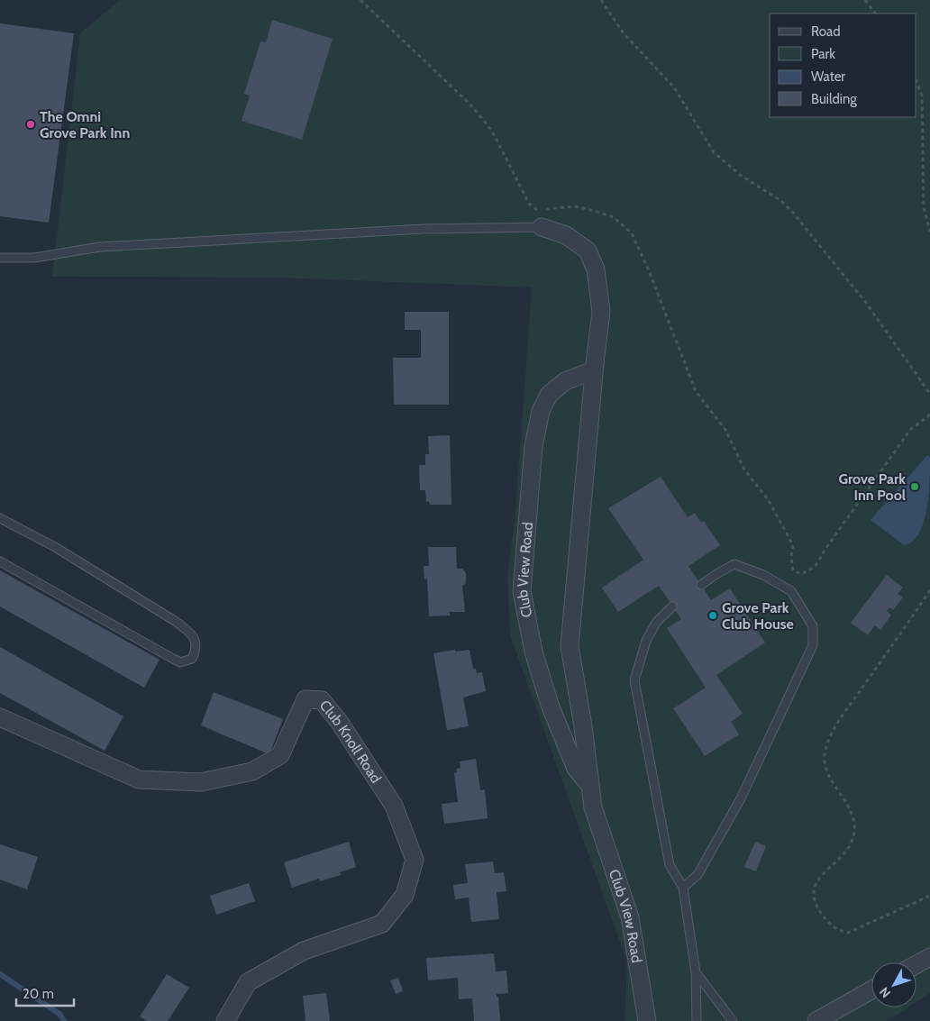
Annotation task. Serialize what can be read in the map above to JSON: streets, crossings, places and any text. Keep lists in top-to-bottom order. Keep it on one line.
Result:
{"streets":{"street":["Club View Road","Club Knoll Road"]},"places":["The Omni Grove Park Inn","Grove Park Inn Pool","Grove Park Club House"],"legend":["Road","Park","Water","Building"],"scale_bar":"20 m","north":"bottom left"}
